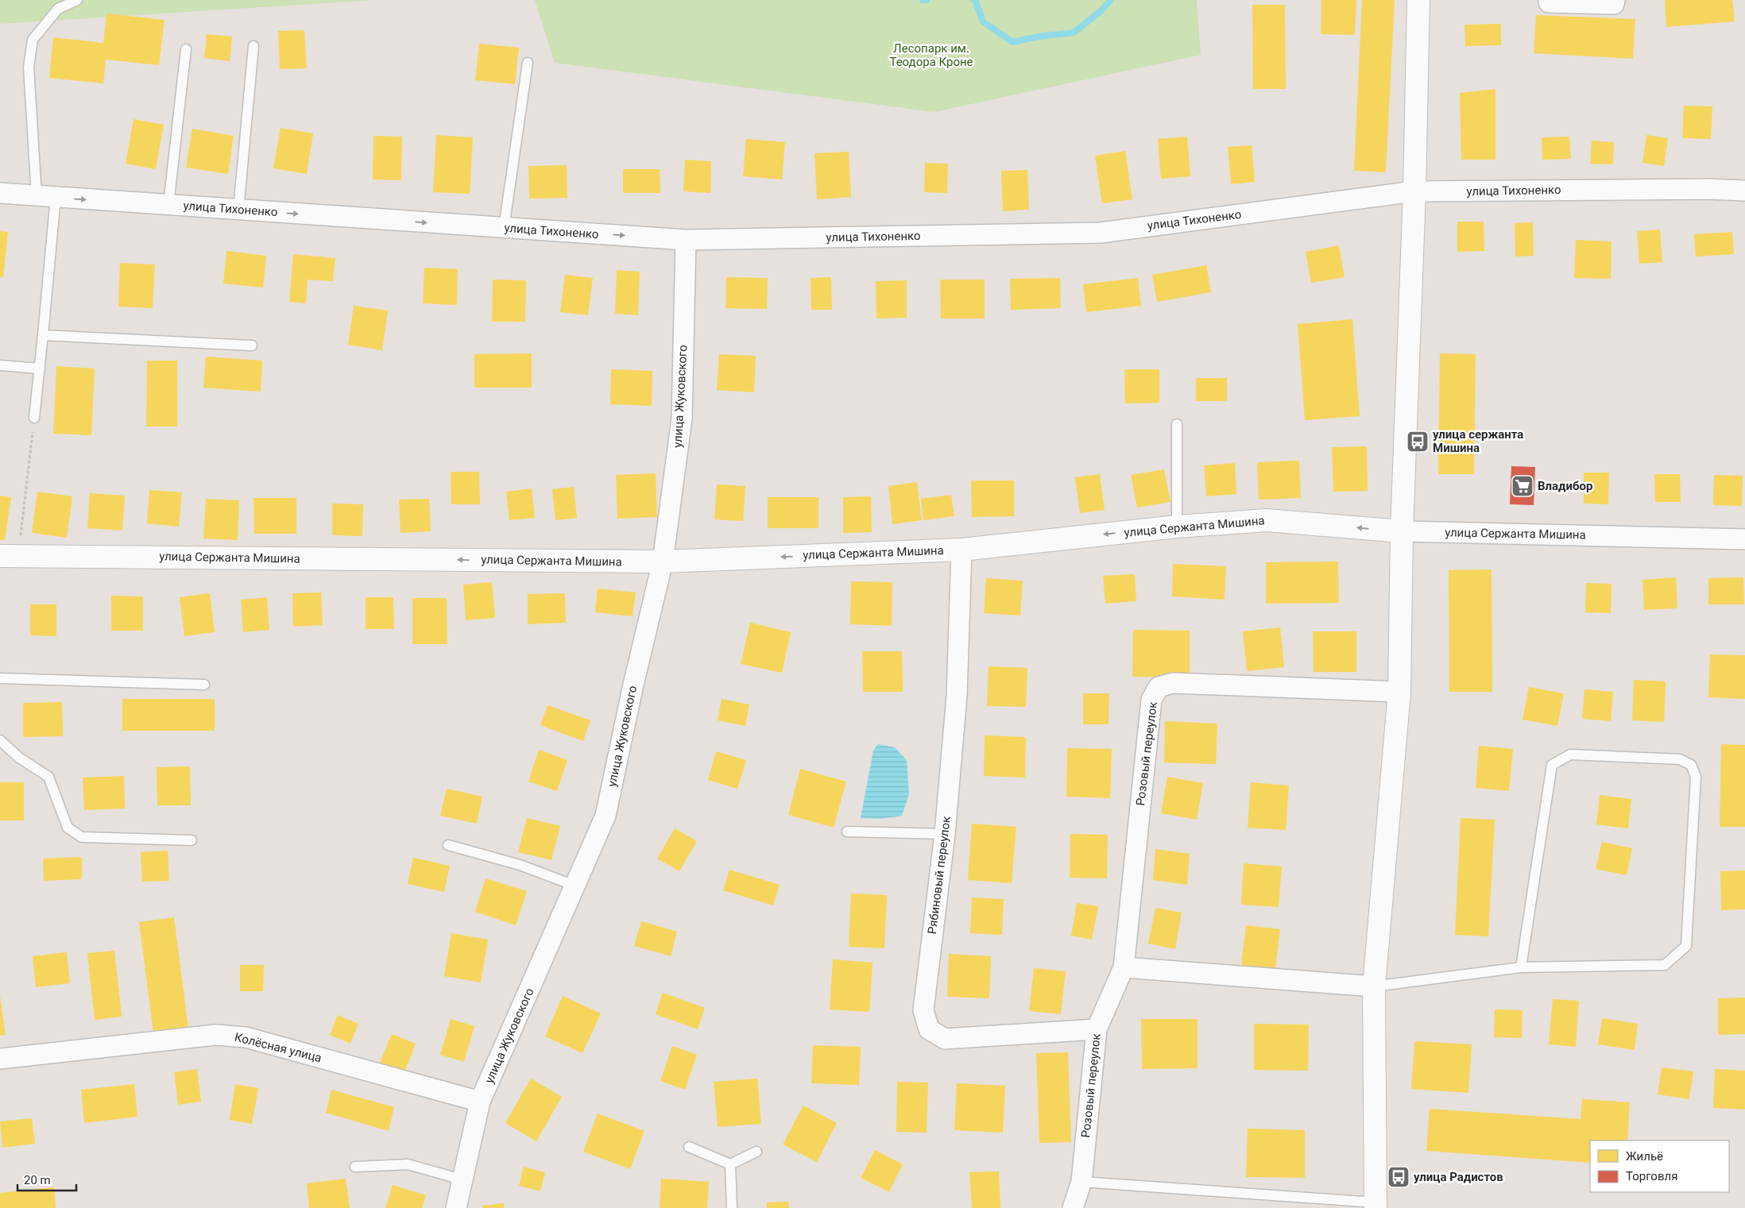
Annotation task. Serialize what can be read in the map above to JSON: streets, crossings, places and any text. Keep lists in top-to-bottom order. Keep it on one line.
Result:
{"streets":{"street":["улица Тихоненко","улица Жуковского","улица Сержанта Мишина","Розовый переулок","Рябиновый переулок","Колёсная улица"]},"crossings":[["улица Тихоненко","улица Жуковского"],["улица Жуковского","улица Сержанта Мишина"],["улица Жуковского","Колёсная улица"],["улица Сержанта Мишина","Рябиновый переулок"],["Розовый переулок","Рябиновый переулок"]],"one_way":["улица Сержанта Мишина"],"parks":["Лесопарк им. Теодора Кроне"],"places":{"bus stop":["улица cержанта Мишина","улица Радистов"],"supermarket":["Владибор"]},"legend":["Жильё","Торговля"],"scale_bar":"20 m"}
